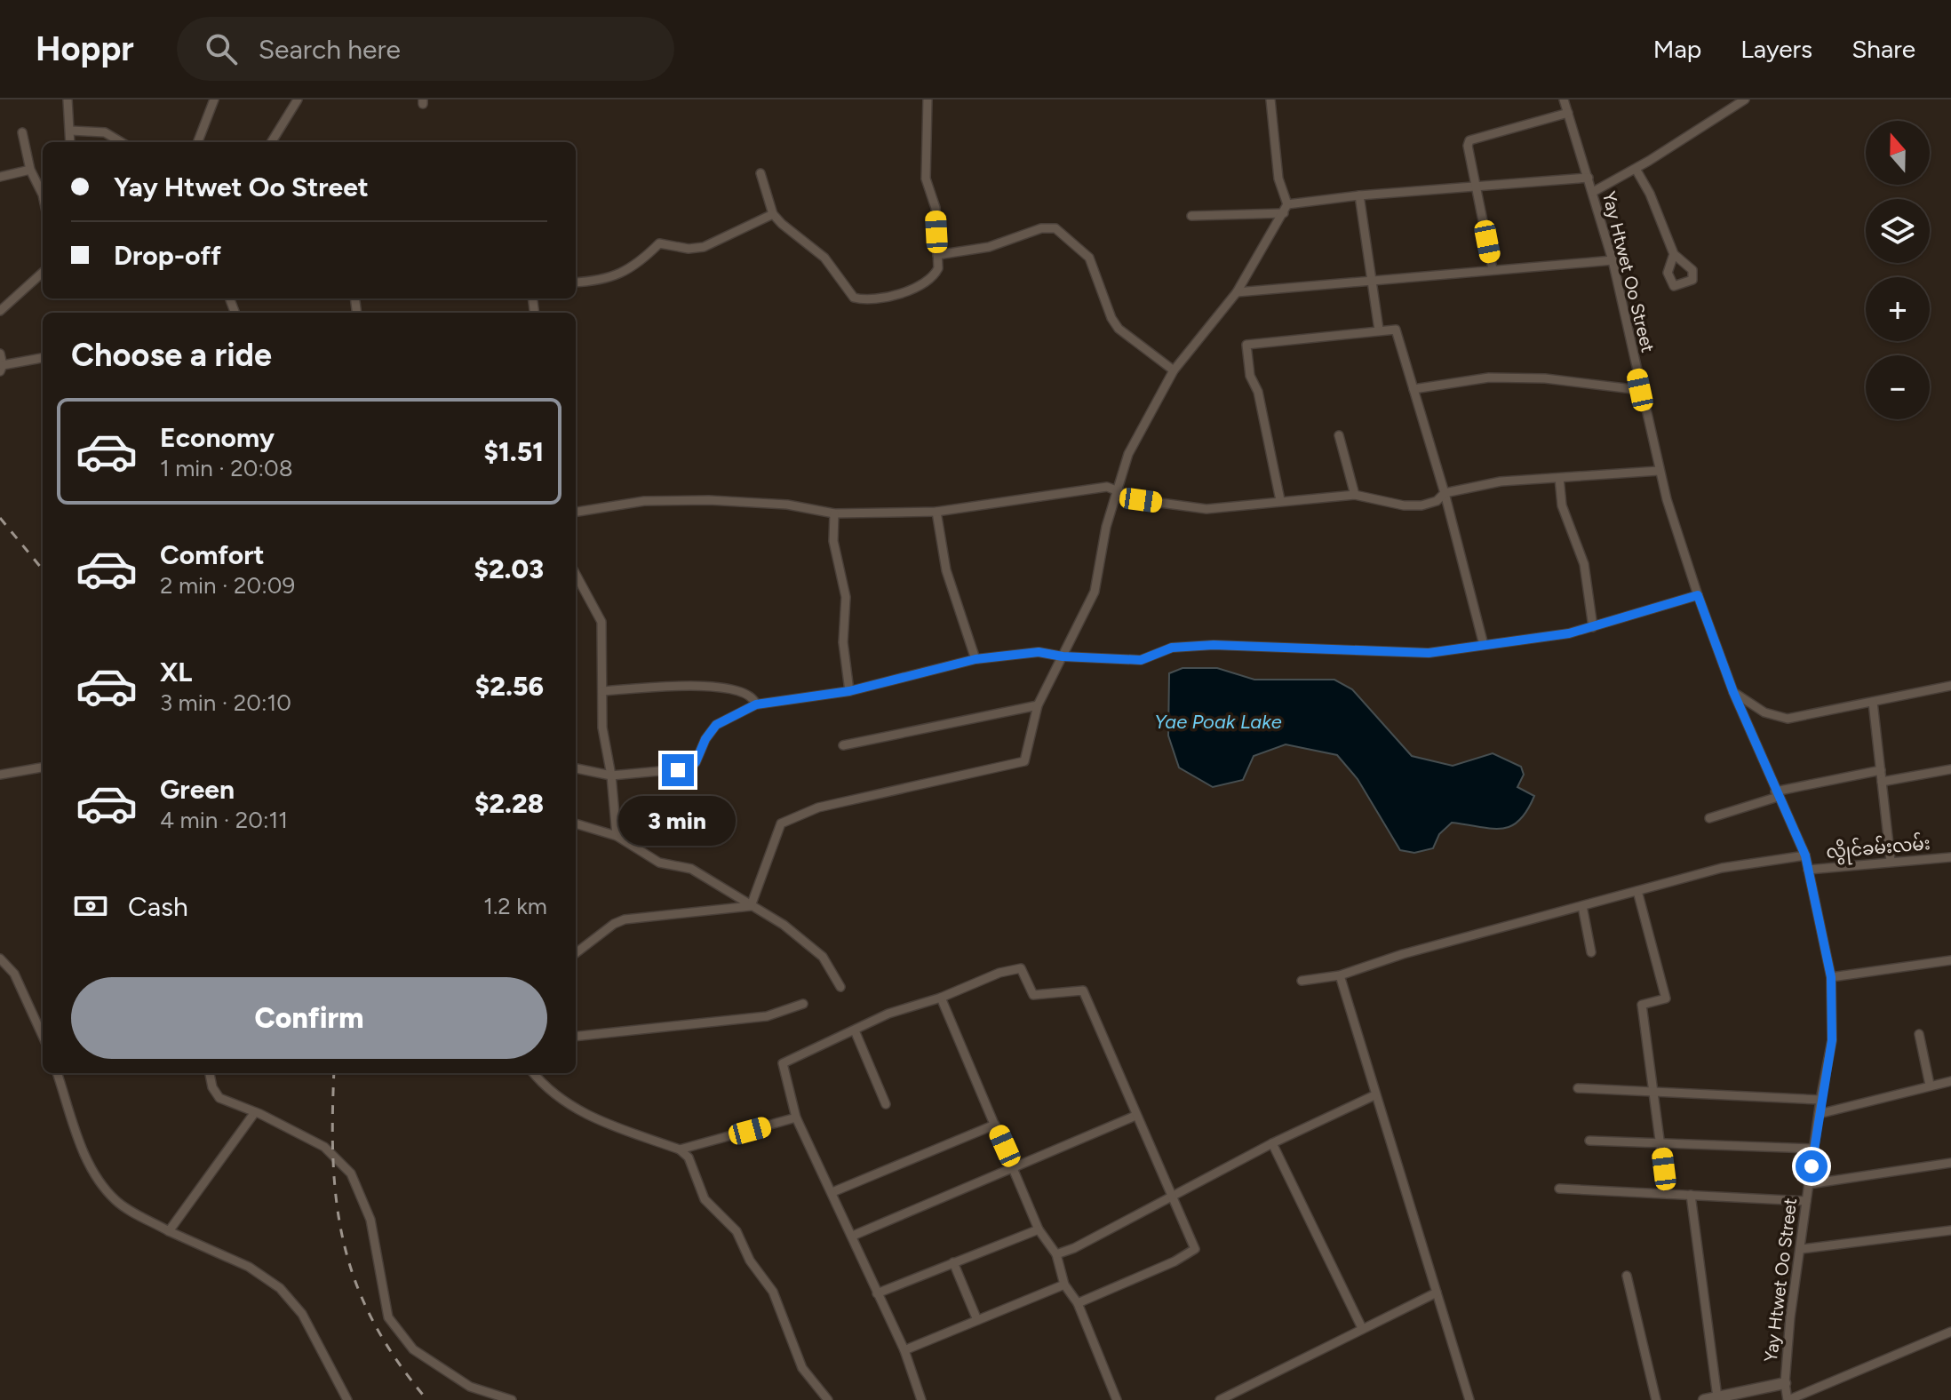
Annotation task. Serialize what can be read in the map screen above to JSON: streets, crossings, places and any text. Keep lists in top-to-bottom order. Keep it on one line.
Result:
{"streets":{"street":["Yay Htwet Oo Street","လွိုင်ခမ်းလမ်း"]},"crossings":[["Yay Htwet Oo Street","လွိုင်ခမ်းလမ်း"]],"water":["Yae Poak Lake"],"north":"top","page":{"header":"Hoppr","search":"Search here","nav":["Map","Layers","Share"],"map_buttons":["+","−"],"banner":["Yay Htwet Oo Street","Drop-off"],"heading":"Choose a ride","list":[{"name":"Economy","note":"1 min · 20:08","value":"$1.51"},{"name":"Comfort","note":"2 min · 20:09","value":"$2.03"},{"name":"XL","note":"3 min · 20:10","value":"$2.56"},{"name":"Green","note":"4 min · 20:11","value":"$2.28"}],"bubble":"3 min","pay":["Cash","1.2 km"],"buttons":"Confirm"}}
